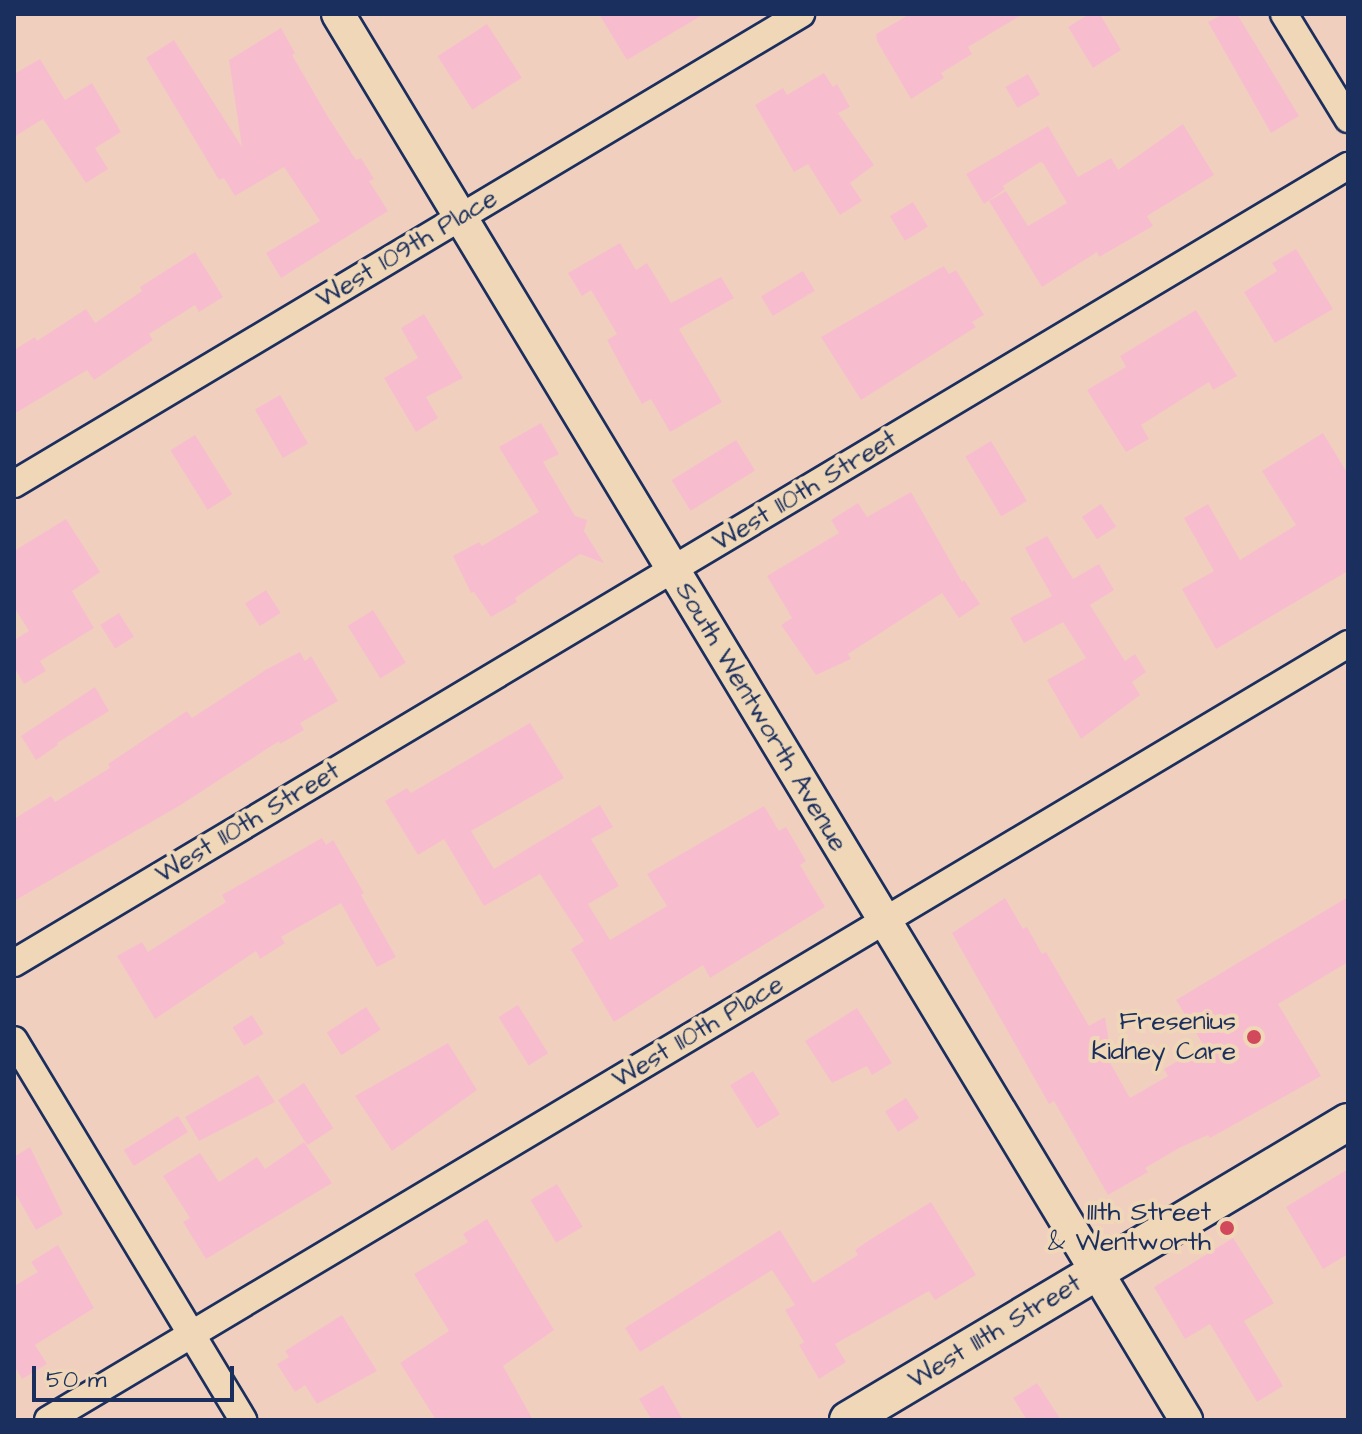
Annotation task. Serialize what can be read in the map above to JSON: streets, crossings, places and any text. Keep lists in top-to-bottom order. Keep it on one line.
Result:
{"streets":{"main road":["West 111th Street"],"street":["West 109th Place","West 110th Street","South Wentworth Avenue","West 110th Place"]},"crossings":[["West 109th Place","South Wentworth Avenue"],["West 110th Street","South Wentworth Avenue"],["South Wentworth Avenue","West 110th Place"],["South Wentworth Avenue","West 111th Street"]],"places":["Fresenius Kidney Care","111th Street & Wentworth"],"scale_bar":"50 m"}
